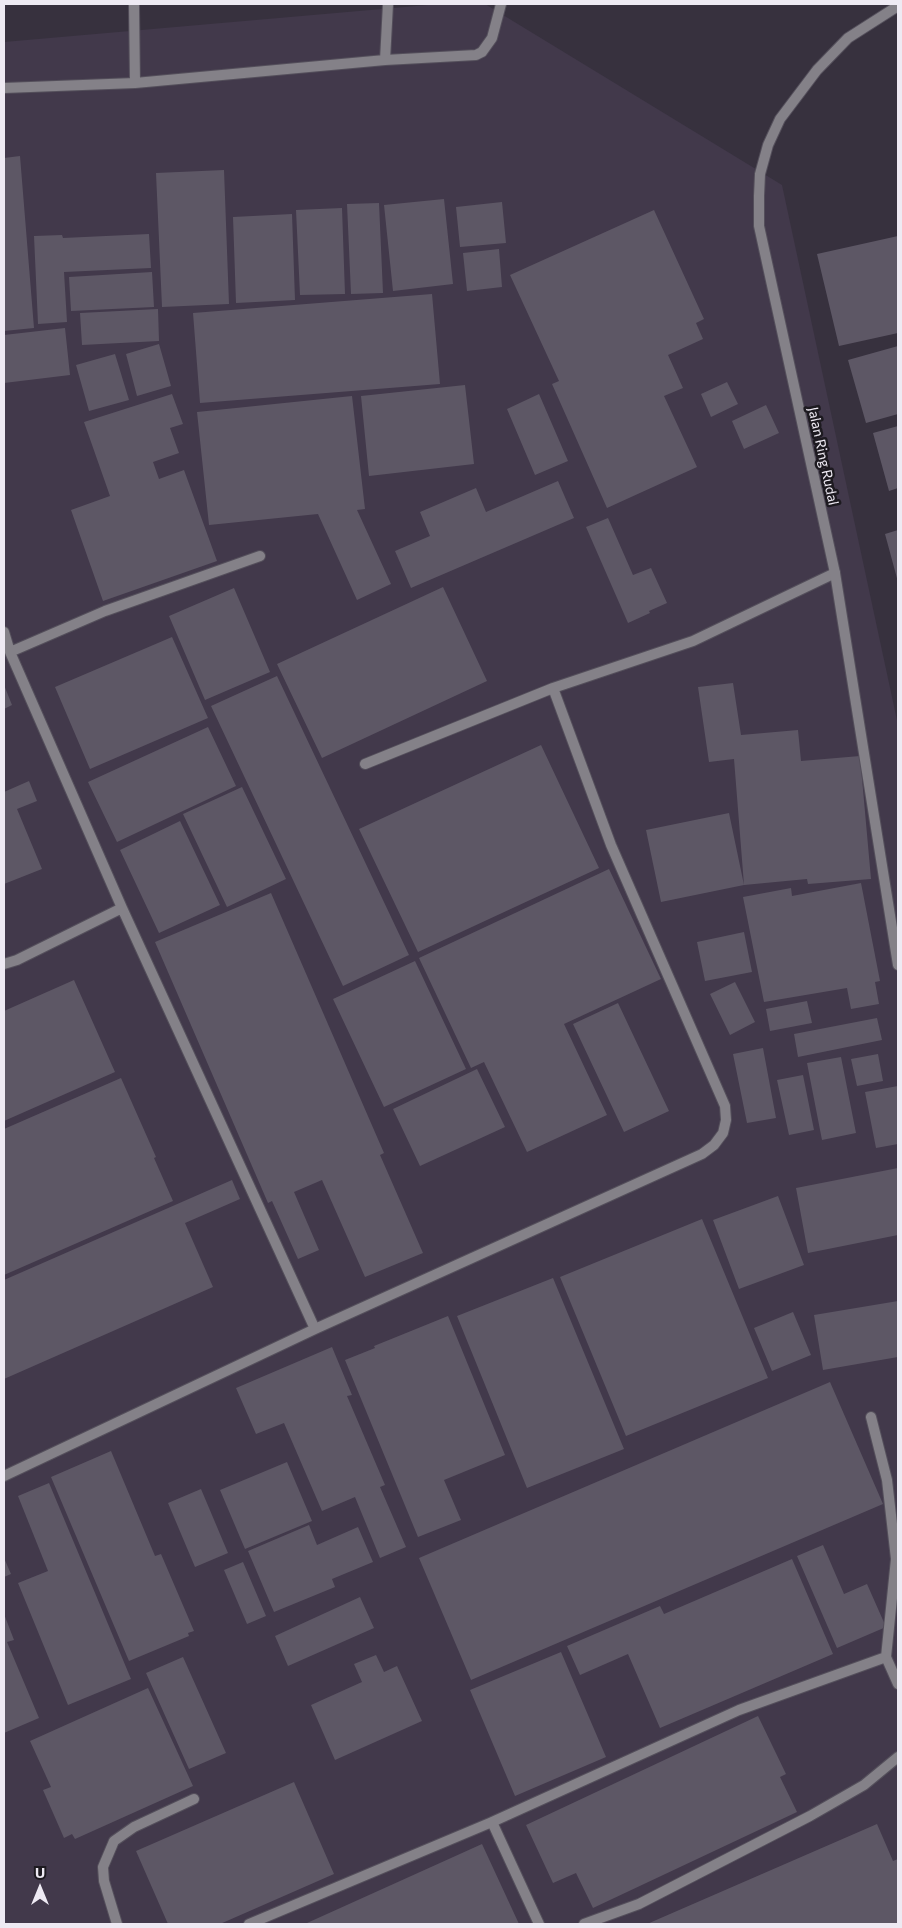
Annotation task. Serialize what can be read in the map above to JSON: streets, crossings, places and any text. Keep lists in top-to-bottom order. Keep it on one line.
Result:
{"streets":{"street":["Jalan Ring Rudal"]},"north":"top"}
